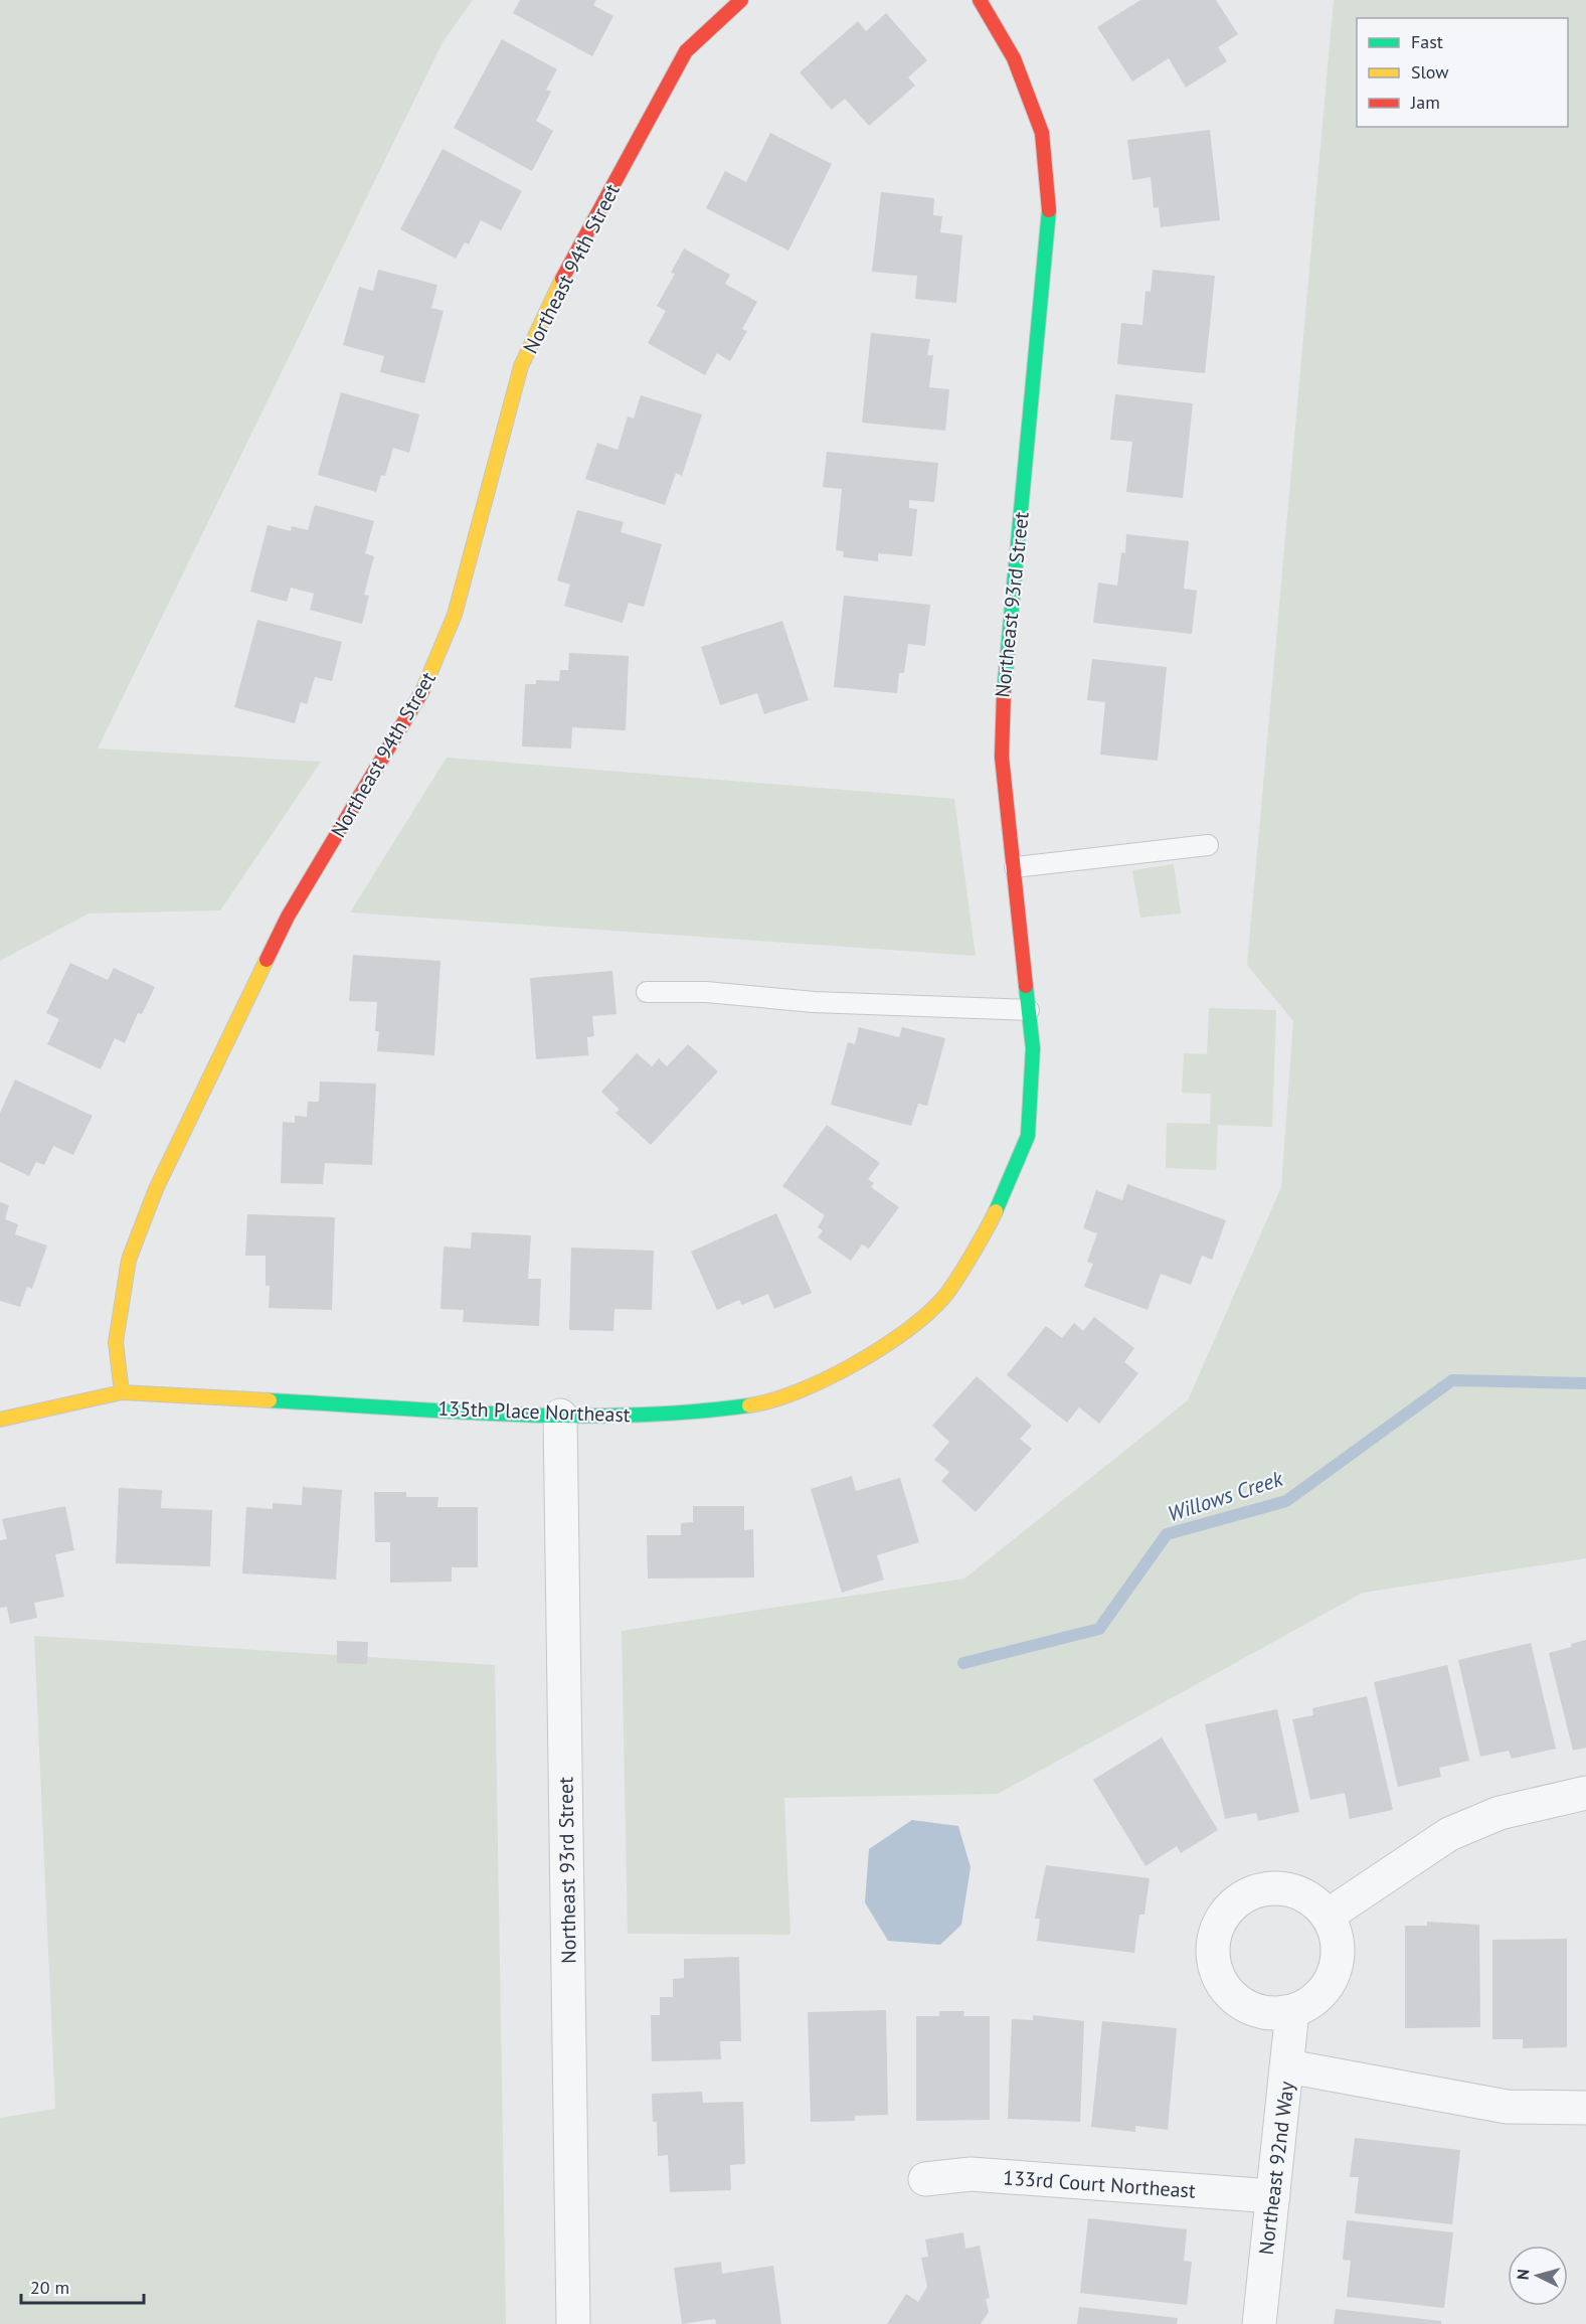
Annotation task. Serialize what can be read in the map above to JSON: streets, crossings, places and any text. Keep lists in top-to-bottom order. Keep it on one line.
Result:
{"streets":{"street":["Northeast 94th Street","Northeast 93rd Street","135th Place Northeast","Northeast 92nd Way","133rd Court Northeast"]},"crossings":[["Northeast 94th Street","135th Place Northeast"],["Northeast 93rd Street","135th Place Northeast"],["Northeast 92nd Way","133rd Court Northeast"]],"water":["Willows Creek"],"legend":["Fast","Slow","Jam"],"scale_bar":"20 m","north":"left"}
